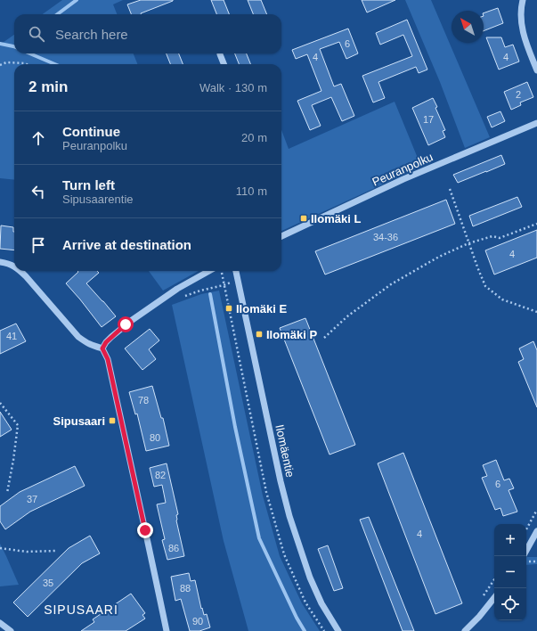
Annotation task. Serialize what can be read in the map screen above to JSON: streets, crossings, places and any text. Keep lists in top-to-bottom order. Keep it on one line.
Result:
{"streets":{"street":["Peuranpolku","Ilomäentie"]},"districts":["SIPUSAARI"],"places":{"transit":["Ilomäki L","Ilomäki E","Ilomäki P","Sipusaari"]},"house_numbers":["6","4","4","2","17","34-36","4","41","78","80","82","6","37","4","86","35","88","90"],"north":"top left","page":{"search":"Search here","heading":["2 min","Walk · 130 m"],"list":[["Continue","Peuranpolku","20 m"],["Turn left","Sipusaarentie","110 m"],"Arrive at destination"],"map_buttons":["+","−"]}}
